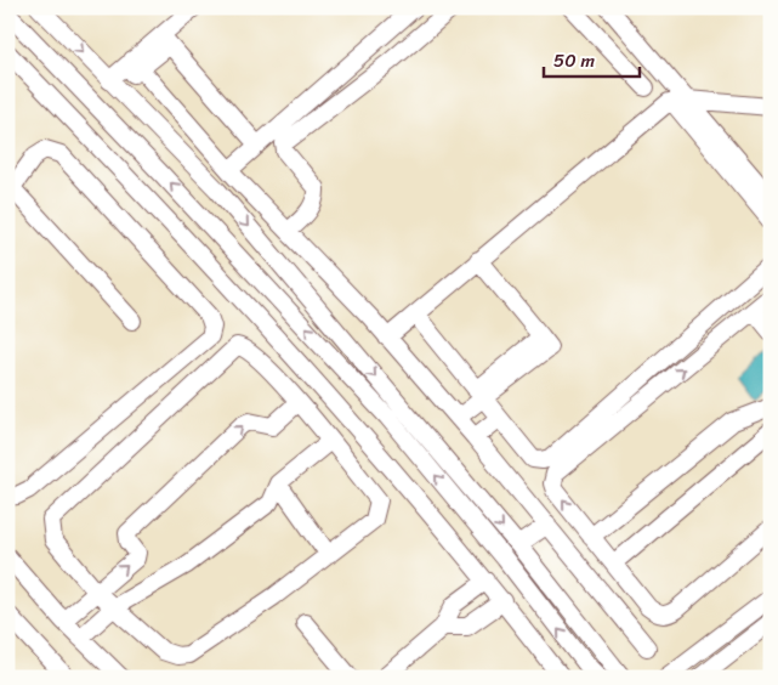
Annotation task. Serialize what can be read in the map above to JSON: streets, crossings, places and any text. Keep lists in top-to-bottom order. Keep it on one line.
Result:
{"scale_bar":"50 m"}
